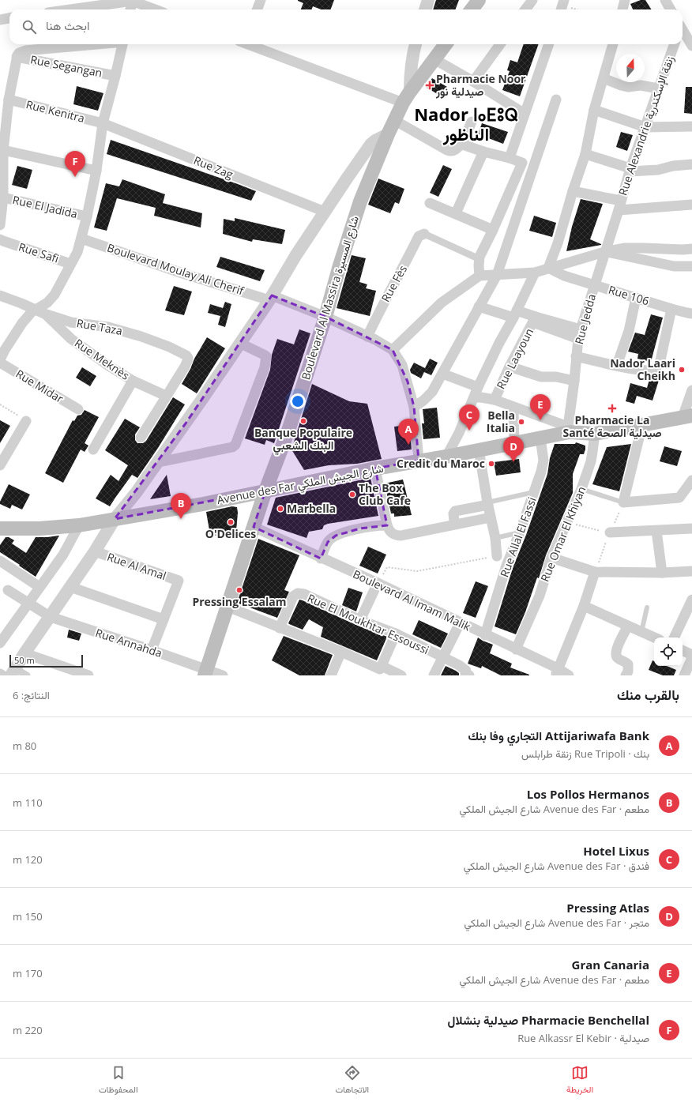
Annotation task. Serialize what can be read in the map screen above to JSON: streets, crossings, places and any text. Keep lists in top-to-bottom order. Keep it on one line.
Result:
{"streets":{"main road":["Boulevard Al Massira شارع المسيرة","Avenue des Far شارع الجيش الملكي"],"street":["Rue Segangan","Rue Kenitra","Rue Alexandrie زنقة الإسكندرية","Rue Zag","Rue El Jadida","Rue Safi","Boulevard Moulay Ali Cherif","Rue Fès","Rue 106","Rue Jedda","Rue Taza","Rue Laayoun","Rue Meknès","Rue Midar","Rue Omar El Khiyan","Rue Allal El Fassi","Rue Al Amal","Boulevard Al Imam Malik","Rue El Moukhtar Essoussi","Rue Annahda"]},"crossings":[["Rue Kenitra","Rue Zag"],["Rue Alexandrie زنقة الإسكندرية","Rue Jedda"],["Boulevard Moulay Ali Cherif","Rue Fès"],["Boulevard Moulay Ali Cherif","Boulevard Al Massira شارع المسيرة"],["Rue 106","Rue Jedda"],["Boulevard Al Massira شارع المسيرة","Avenue des Far شارع الجيش الملكي"],["Boulevard Al Massira شارع المسيرة","Boulevard Al Imam Malik"],["Boulevard Al Massira شارع المسيرة","Rue Annahda"],["Rue Jedda","Avenue des Far شارع الجيش الملكي"],["Rue Taza","Rue Meknès"],["Avenue des Far شارع الجيش الملكي","Rue Omar El Khiyan"],["Avenue des Far شارع الجيش الملكي","Rue Allal El Fassi"],["Rue Omar El Khiyan","Boulevard Al Imam Malik"],["Rue Allal El Fassi","Boulevard Al Imam Malik"]],"districts":["Nador ⵏⴰⴹⵓⵕ الناظور"],"places":{"health":["Pharmacie Noor صيدلية نور","Pharmacie La Santé صيدلية الصحة"],"other":["Nador Laari Cheikh","Banque Populaire البنك الشعبي","Bella Italia","Credit du Maroc","The Box Club Cafe","Marbella","O'Delices","Pressing Essalam"]},"scale_bar":"50 m","north":"top","page":{"search":"ابحث هنا","pins":["F","E","C","A","D","B"],"scale":"50 m","heading":["بالقرب منك","النتائج: 6"],"list":[{"mark":"A","name":"Attijariwafa Bank التجاري وفا بنك","note":"بنك · Rue Tripoli زنقة طرابلس","value":"80 m"},{"mark":"B","name":"Los Pollos Hermanos","note":"مطعم · Avenue des Far شارع الجيش الملكي","value":"110 m"},{"mark":"C","name":"Hotel Lixus","note":"فندق · Avenue des Far شارع الجيش الملكي","value":"120 m"},{"mark":"D","name":"Pressing Atlas","note":"متجر · Avenue des Far شارع الجيش الملكي","value":"150 m"},{"mark":"E","name":"Gran Canaria","note":"مطعم · Avenue des Far شارع الجيش الملكي","value":"170 m"},{"mark":"F","name":"Pharmacie Benchellal صيدلية بنشلال","note":"صيدلية · Rue Alkassr El Kebir","value":"220 m"}],"nav":["الخريطة","الاتجاهات","المحفوظات"]}}
